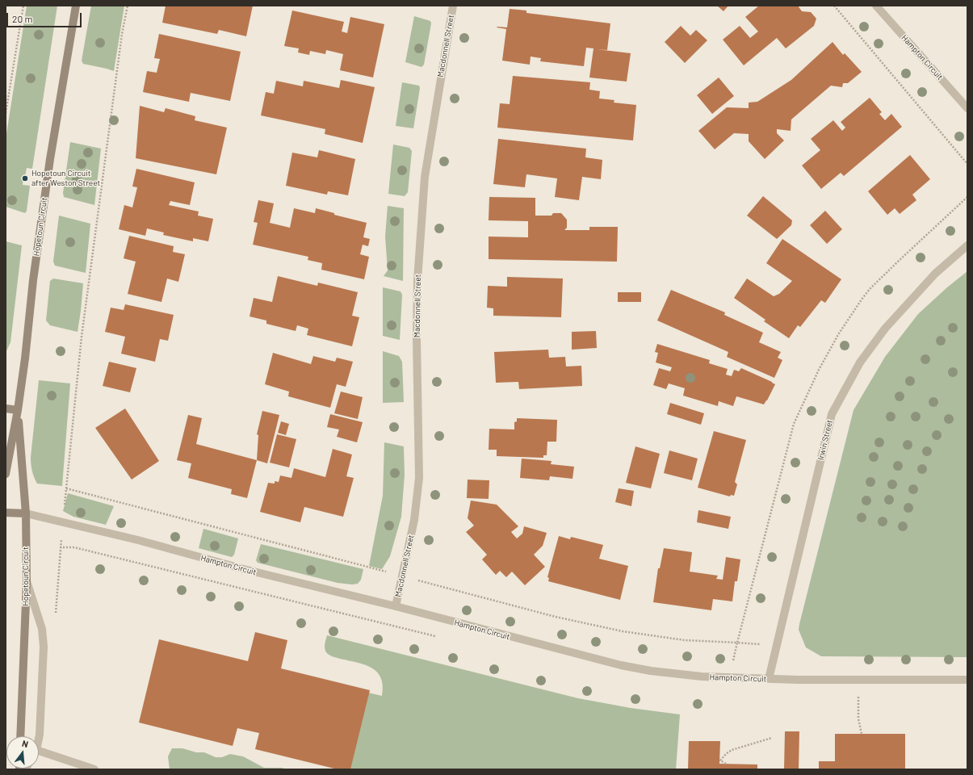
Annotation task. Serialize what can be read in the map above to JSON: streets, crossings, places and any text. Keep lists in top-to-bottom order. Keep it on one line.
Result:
{"streets":{"main road":["Hampton Circuit","Hopetoun Circuit"],"street":["Macdonnell Street","Irwin Street"]},"crossings":[["Macdonnell Street","Hampton Circuit"],["Hampton Circuit","Hopetoun Circuit"],["Hampton Circuit","Irwin Street"]],"places":["Hopetoun Circuit after Weston Street"],"scale_bar":"20 m","north":"top"}
